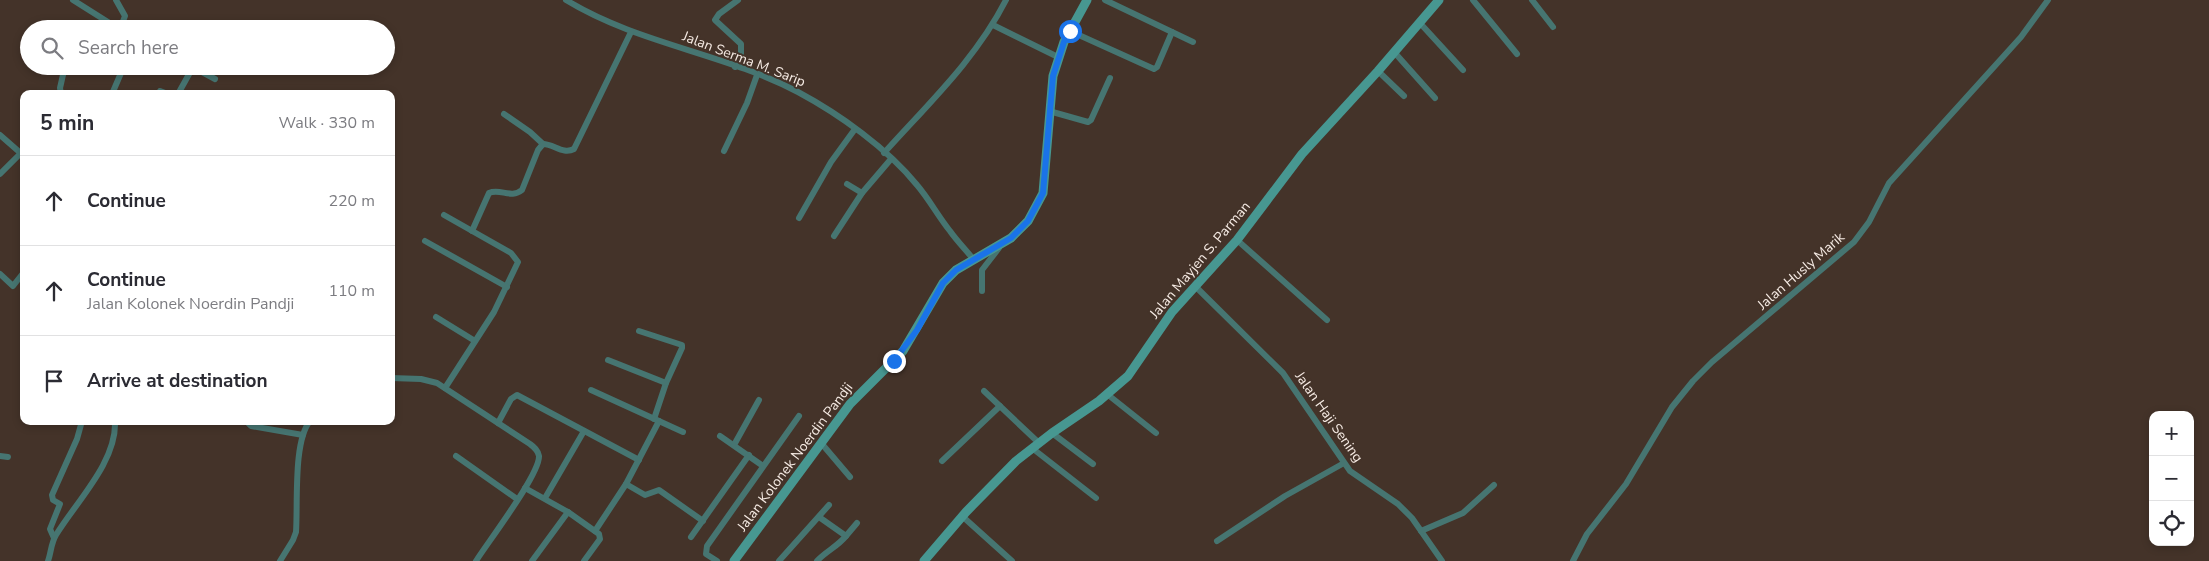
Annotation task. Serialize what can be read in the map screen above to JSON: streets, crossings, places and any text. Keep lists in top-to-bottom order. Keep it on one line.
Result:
{"streets":{"street":["Jalan Serma M. Sarip","Jalan Mayjen S. Parman","Jalan Husly Marik","Jalan Haji Sening","Jalan Kolonek Noerdin Pandji"]},"crossings":[["Jalan Serma M. Sarip","Jalan Kolonek Noerdin Pandji"],["Jalan Mayjen S. Parman","Jalan Haji Sening"]],"page":{"search":"Search here","heading":["5 min","Walk · 330 m"],"list":[["Continue","220 m"],["Continue","Jalan Kolonek Noerdin Pandji","110 m"],"Arrive at destination"],"map_buttons":["+","−"]}}
